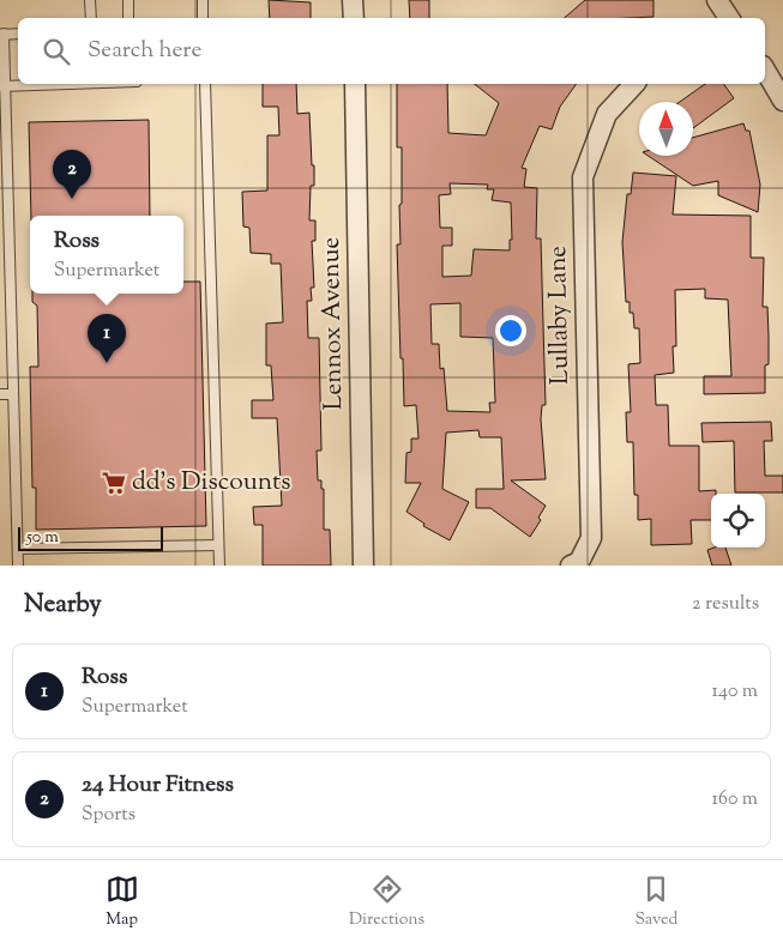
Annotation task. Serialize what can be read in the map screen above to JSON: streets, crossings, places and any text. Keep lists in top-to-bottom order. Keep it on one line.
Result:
{"streets":{"street":["Lullaby Lane","Lennox Avenue"]},"places":{"supermarket":["dd's Discounts"]},"scale_bar":"50 m","north":"top","page":{"search":"Search here","pins":["2","1"],"popup":["Ross","Supermarket"],"scale":"50 m","heading":["Nearby","2 results"],"list":[{"mark":"1","name":"Ross","note":"Supermarket","value":"140 m"},{"mark":"2","name":"24 Hour Fitness","note":"Sports","value":"160 m"}],"nav":["Map","Directions","Saved"]}}
